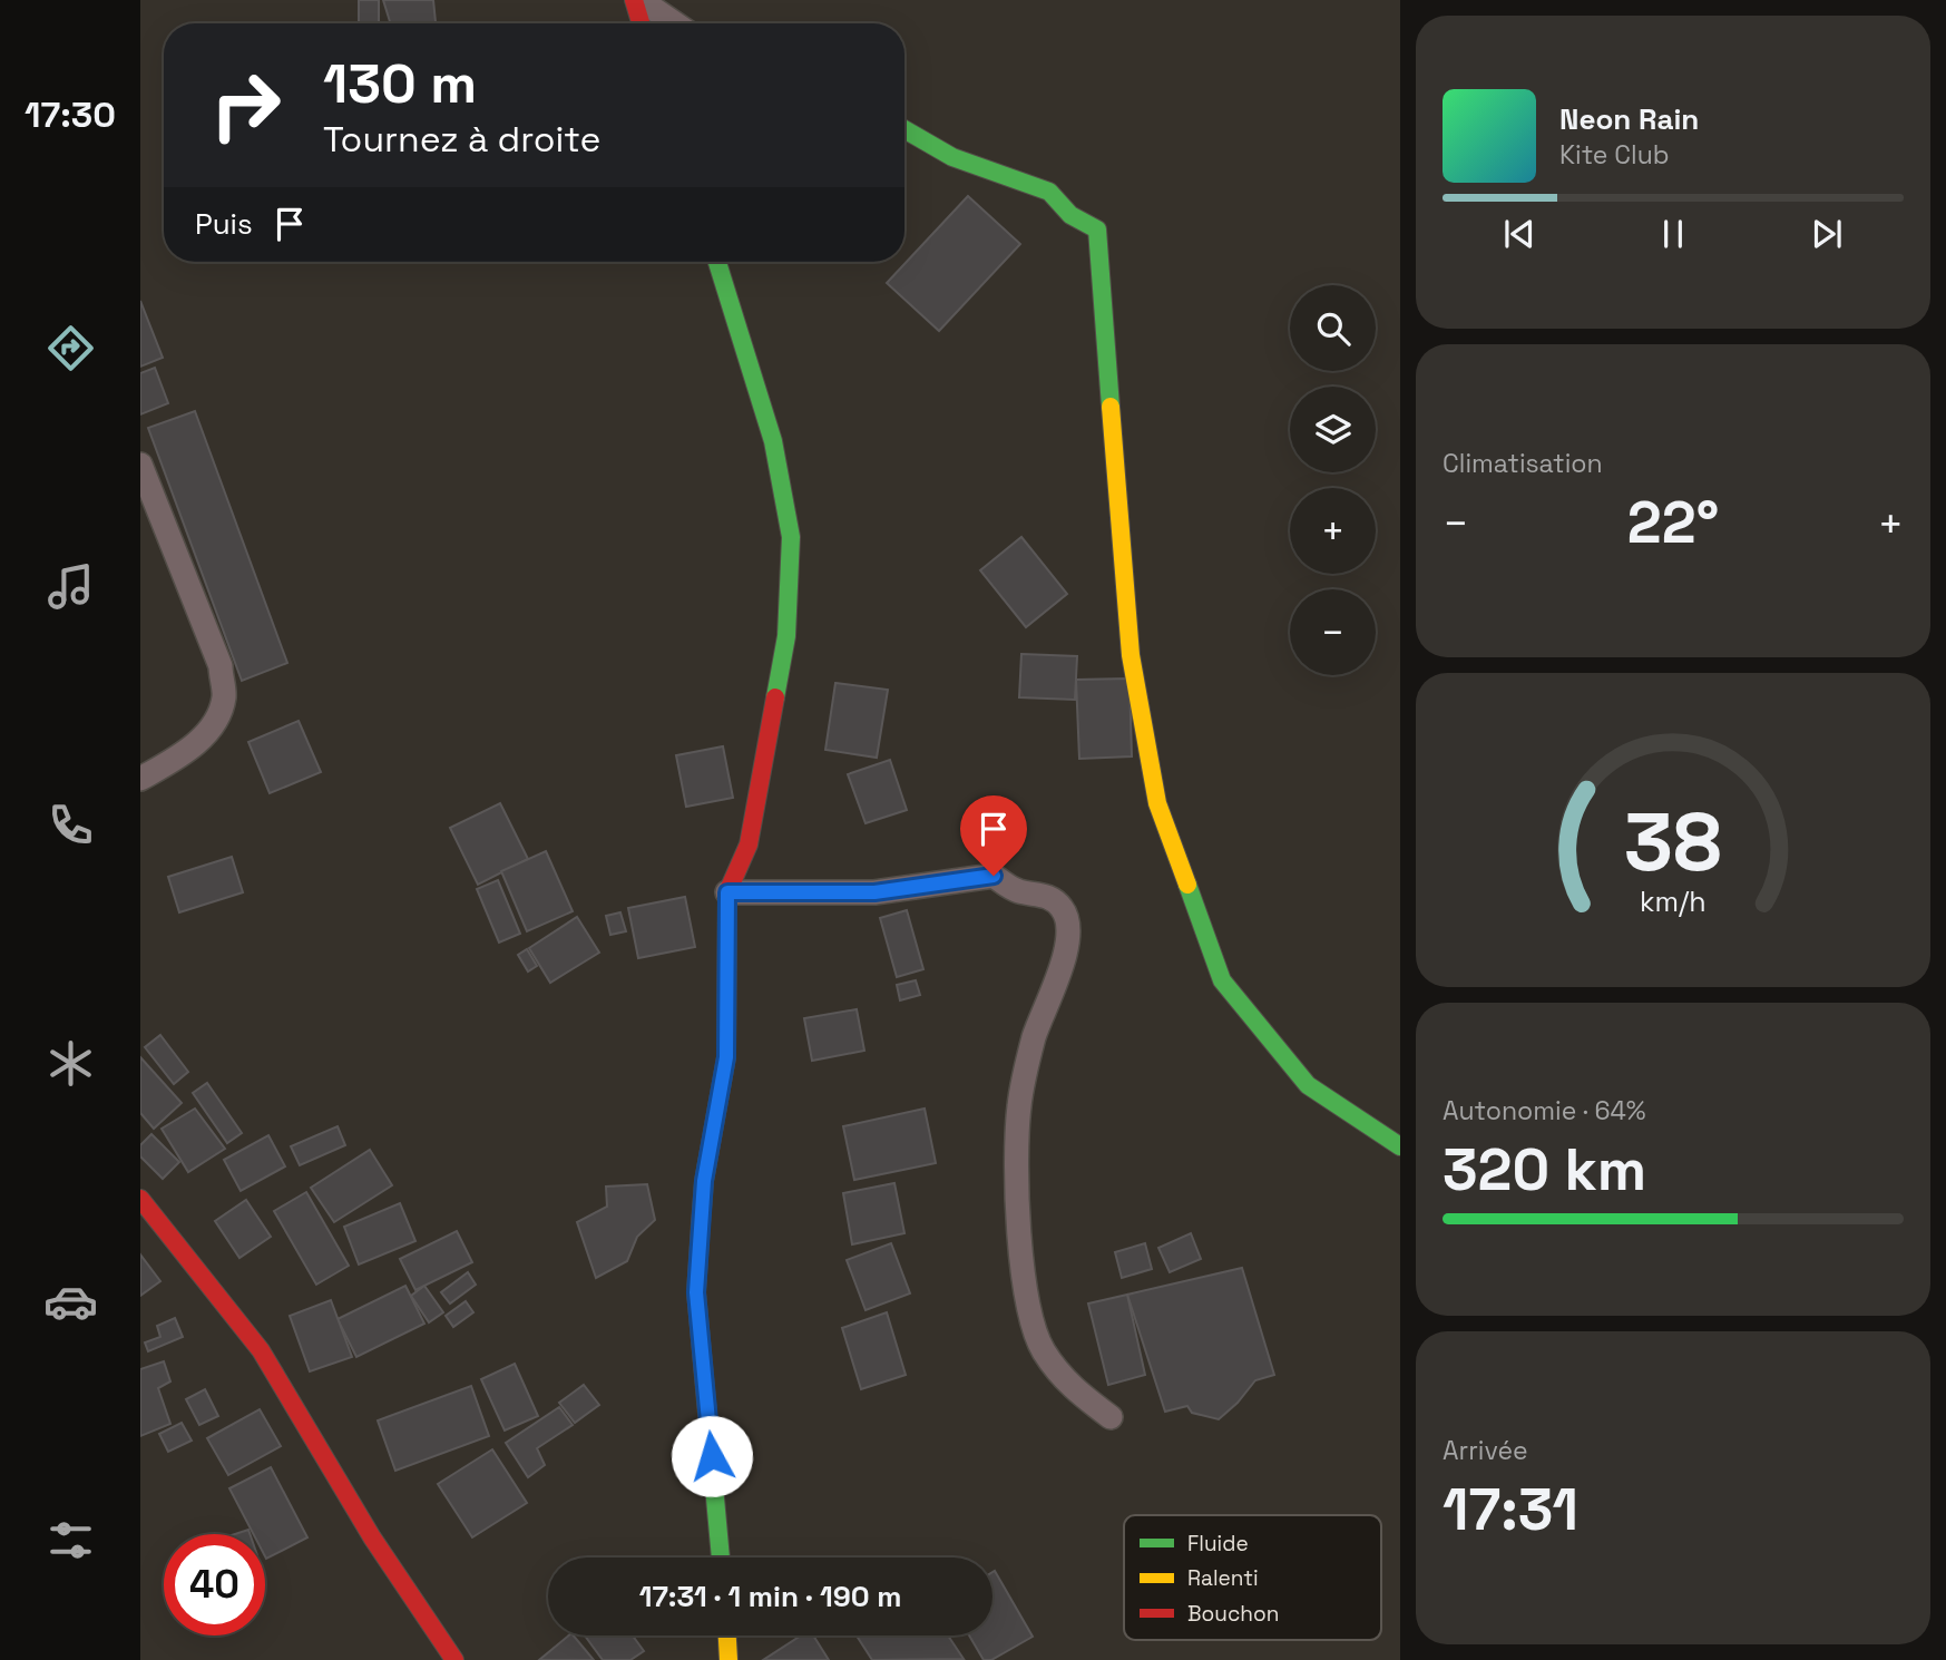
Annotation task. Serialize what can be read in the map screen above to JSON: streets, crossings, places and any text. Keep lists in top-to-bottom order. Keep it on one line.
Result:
{"legend":["Fluide","Ralenti","Bouchon"],"page":{"tabs":"17:30","turn":["130 m","Tournez à droite"],"song":["Neon Rain","Kite Club"],"then":"Puis","map_buttons":["+","−"],"tile":["Climatisation",["Autonomie · 64%","320 km"],["Arrivée","17:31"]],"heat":["−","22°","+"],"limit":"40","trip":"17:31 · 1 min · 190 m","gauge":["38","km/h"]}}
